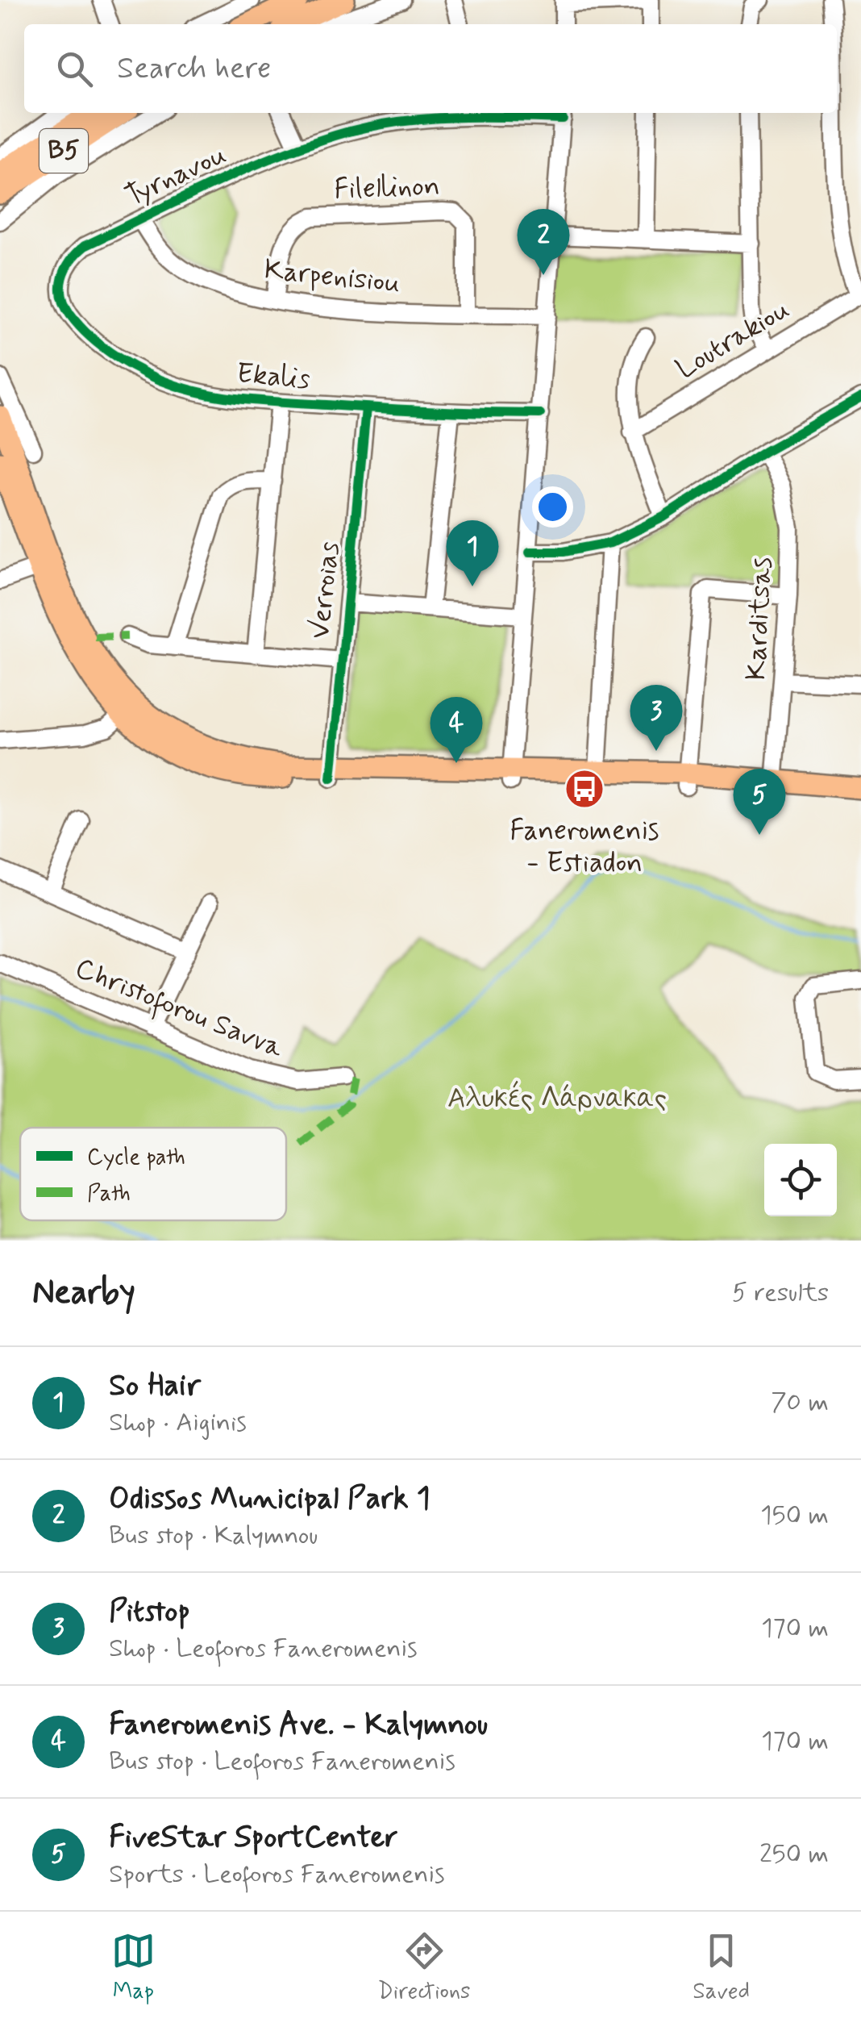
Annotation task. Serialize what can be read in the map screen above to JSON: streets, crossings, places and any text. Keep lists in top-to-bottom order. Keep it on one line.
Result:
{"streets":{"main road":["B5"],"street":["Tyrnavou","Filellinon","Karpenisiou","Loutrakiou","Ekalis","Verroias","Karditsas","Christoforou Savva"]},"crossings":[["Tyrnavou","Karpenisiou"],["Tyrnavou","Ekalis"],["Filellinon","Karpenisiou"],["Ekalis","Verroias"]],"parks":["Αλυκές Λάρνακας"],"places":{"bus stop":["Faneromenis - Estiadon"]},"legend":["Cycle path","Path"],"page":{"search":"Search here","pins":["2","1","3","4","5"],"heading":["Nearby","5 results"],"list":[{"mark":"1","name":"So Hair","note":"Shop · Aiginis","value":"70 m"},{"mark":"2","name":"Odissos Municipal Park 1","note":"Bus stop · Kalymnou","value":"150 m"},{"mark":"3","name":"Pitstop","note":"Shop · Leoforos Faneromenis","value":"170 m"},{"mark":"4","name":"Faneromenis Ave. - Kalymnou","note":"Bus stop · Leoforos Faneromenis","value":"170 m"},{"mark":"5","name":"FiveStar SportCenter","note":"Sports · Leoforos Faneromenis","value":"250 m"}],"nav":["Map","Directions","Saved"]}}
